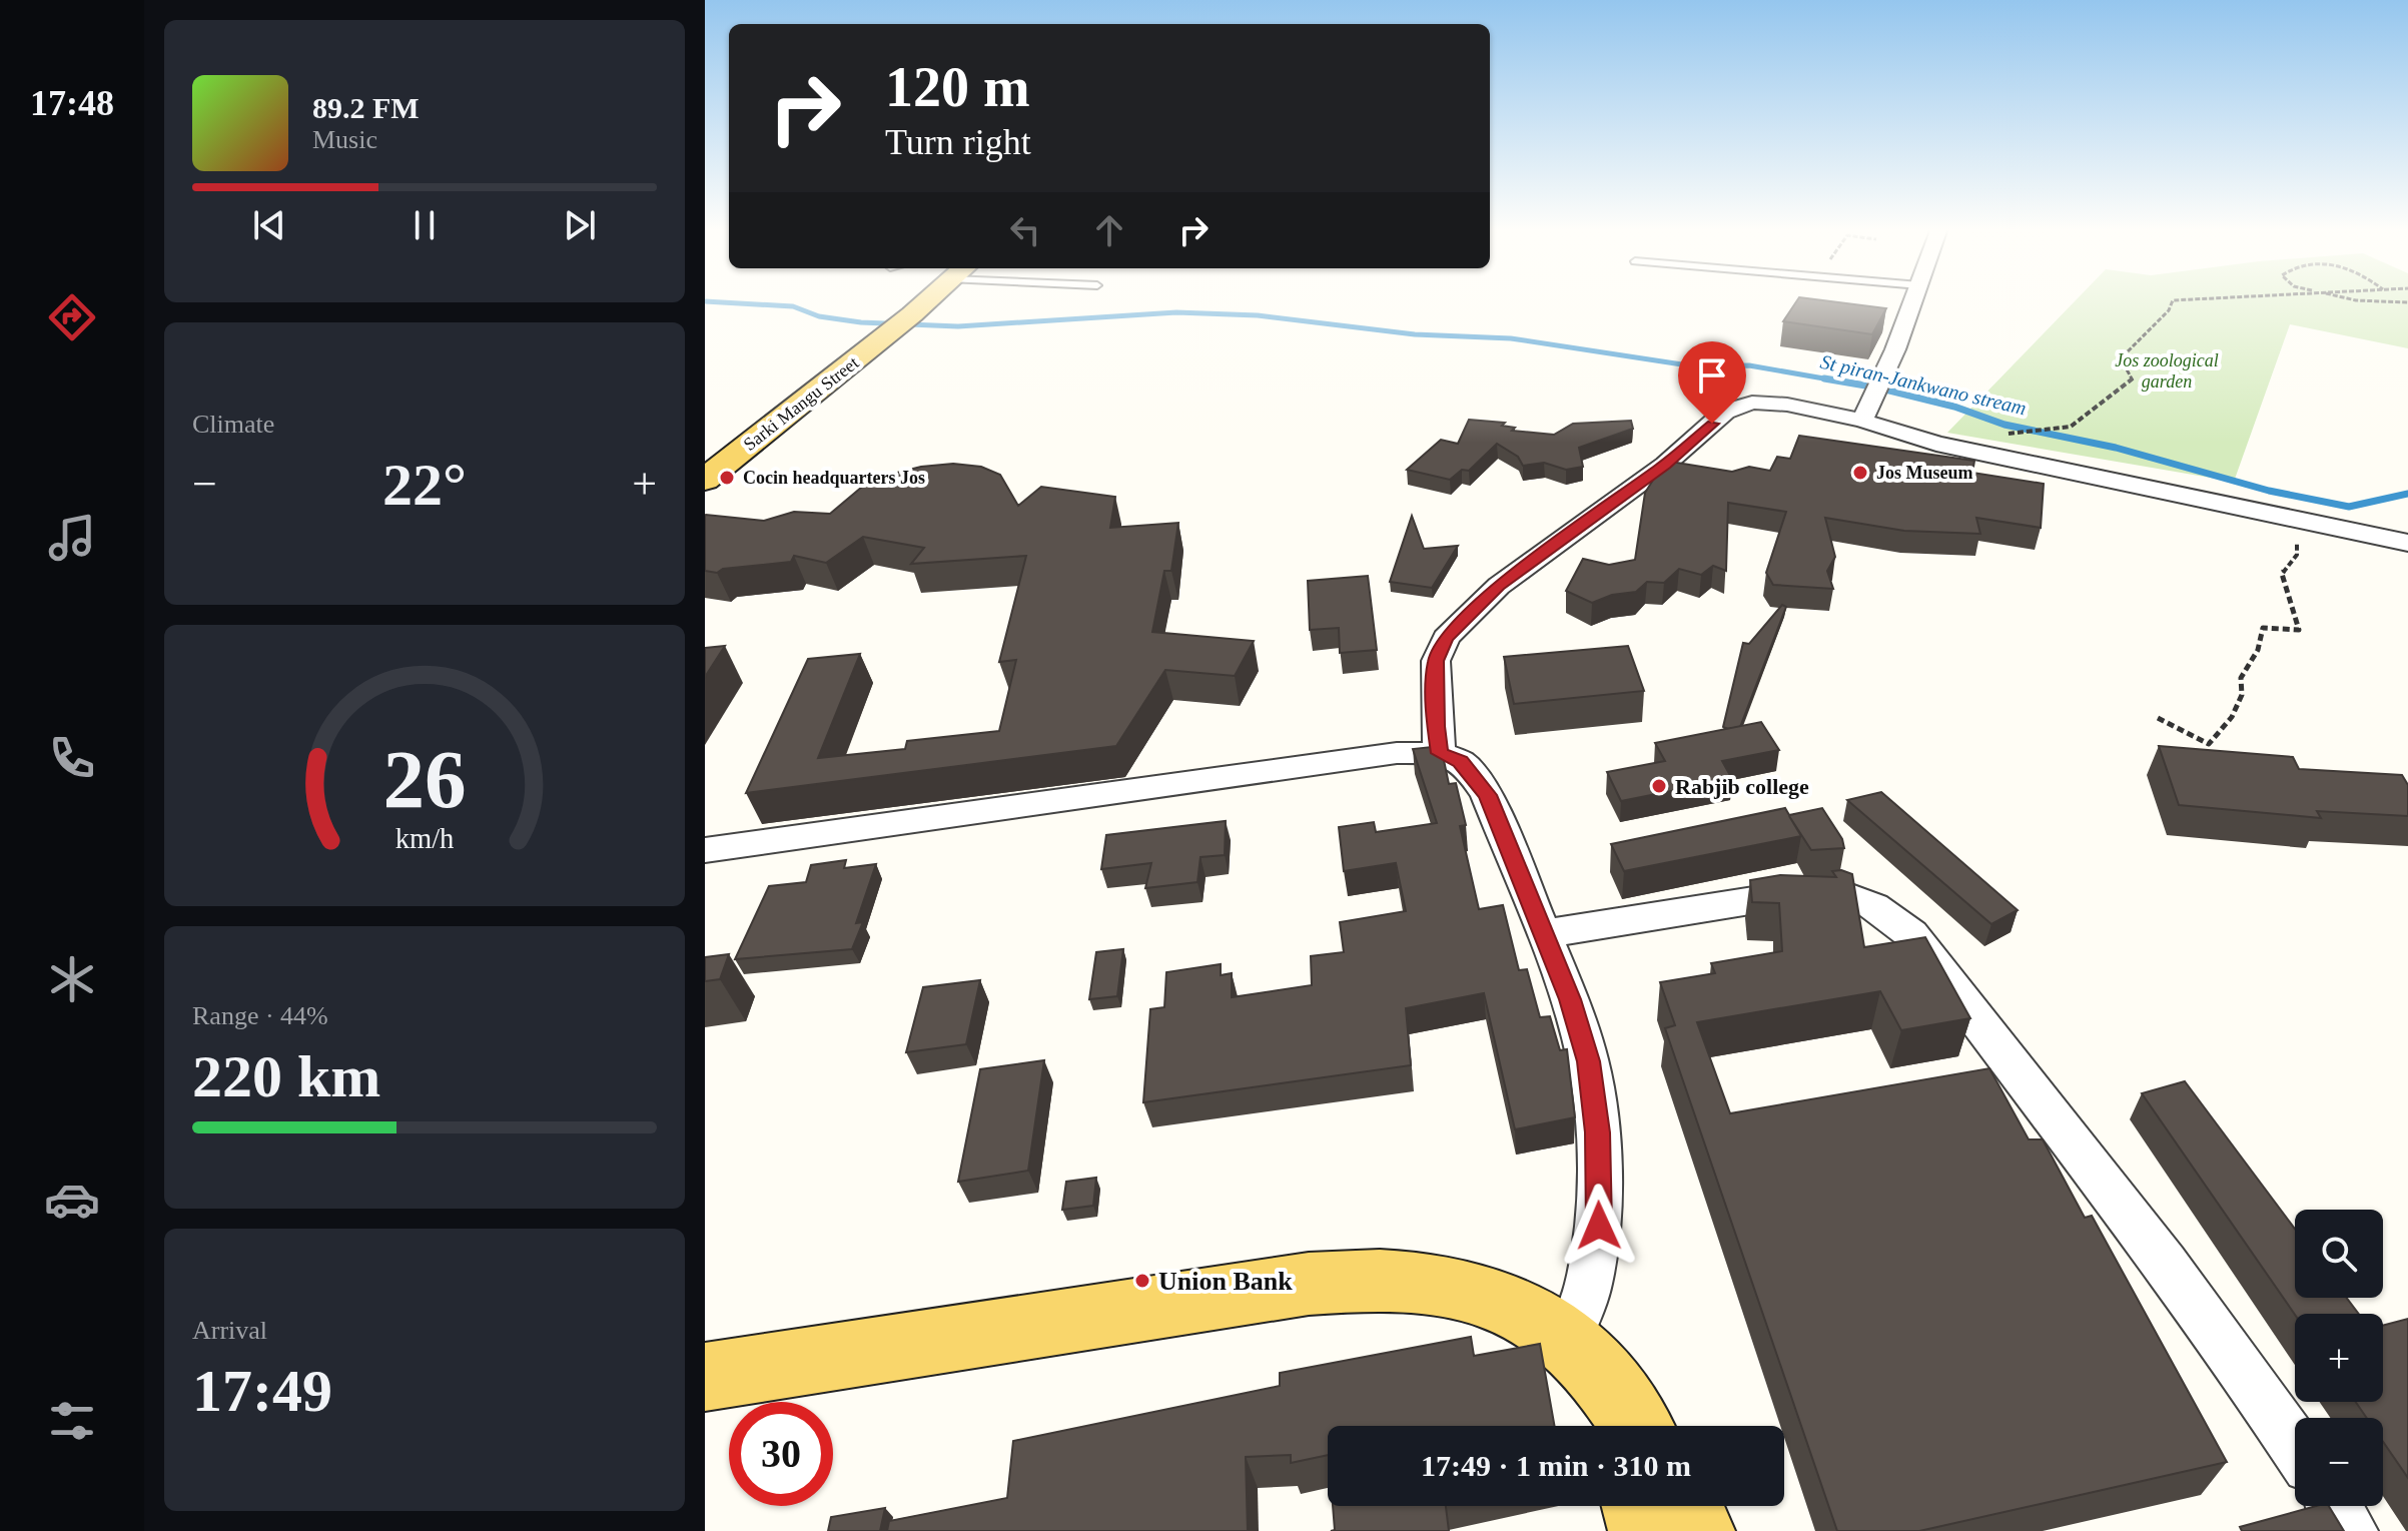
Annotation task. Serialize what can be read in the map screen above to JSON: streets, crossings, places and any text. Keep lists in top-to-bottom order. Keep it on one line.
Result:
{"streets":{"main road":["Sarki Mangu Street"]},"water":["St piran-Jankwano stream"],"parks":["Jos zoological garden"],"places":["Jos Museum","Cocin headquarters Jos","Rabjib college","Union Bank"],"page":{"tabs":"17:48","turn":["120 m","Turn right"],"song":["89.2 FM","Music"],"tile":["Climate",["Range · 44%","220 km"],["Arrival","17:49"]],"heat":["−","22°","+"],"map_buttons":["+","−"],"limit":"30","trip":"17:49 · 1 min · 310 m","gauge":["26","km/h"]}}
